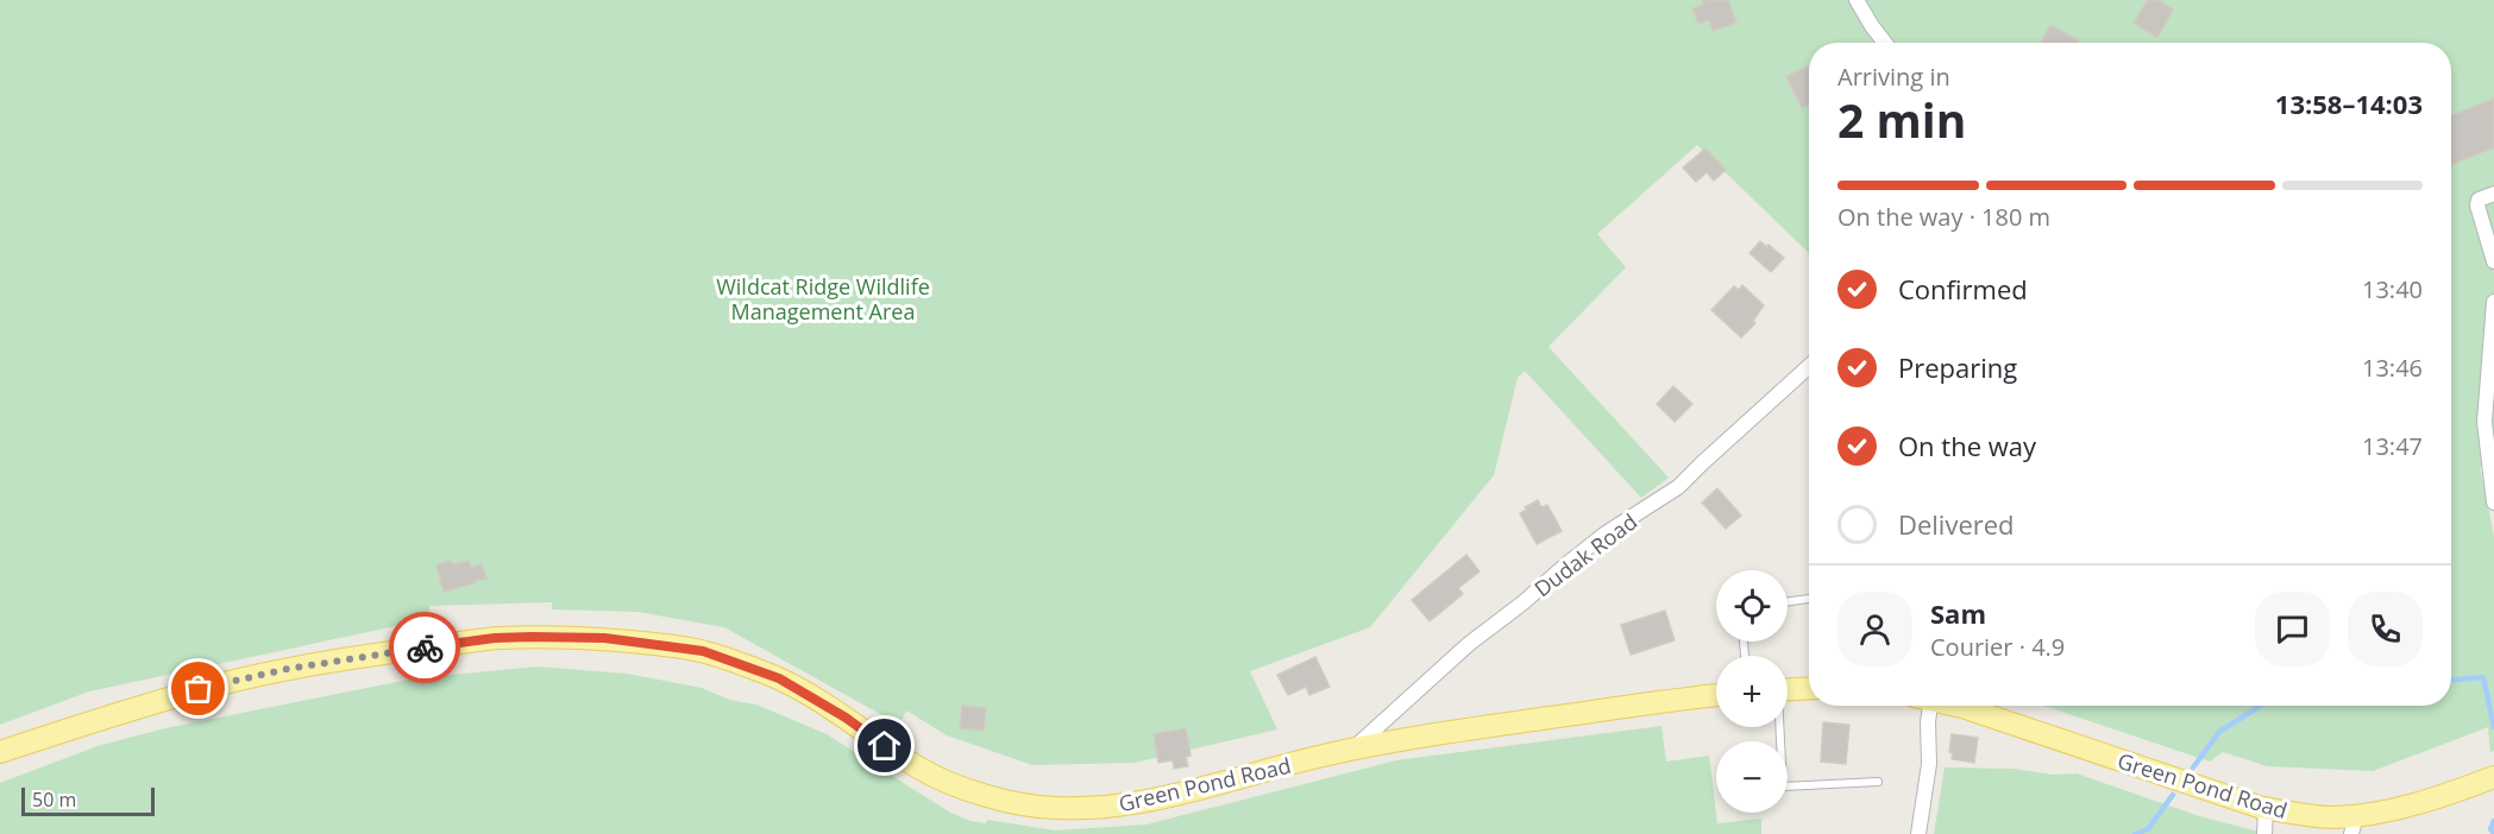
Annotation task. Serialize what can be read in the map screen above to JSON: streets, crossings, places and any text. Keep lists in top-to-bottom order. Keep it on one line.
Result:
{"streets":{"main road":["Green Pond Road"],"street":["Dudak Road"]},"crossings":[["Dudak Road","Green Pond Road"]],"parks":["Wildcat Ridge Wildlife Management Area"],"scale_bar":"50 m","page":{"heading":["2 min","Arriving in","13:58–14:03"],"panel":["Sam","Courier · 4.9"],"bar":"On the way · 180 m","list":[["Confirmed","13:40"],["Preparing","13:46"],["On the way","13:47"],"Delivered"],"map_buttons":["+","−"],"scale":"50 m"}}
